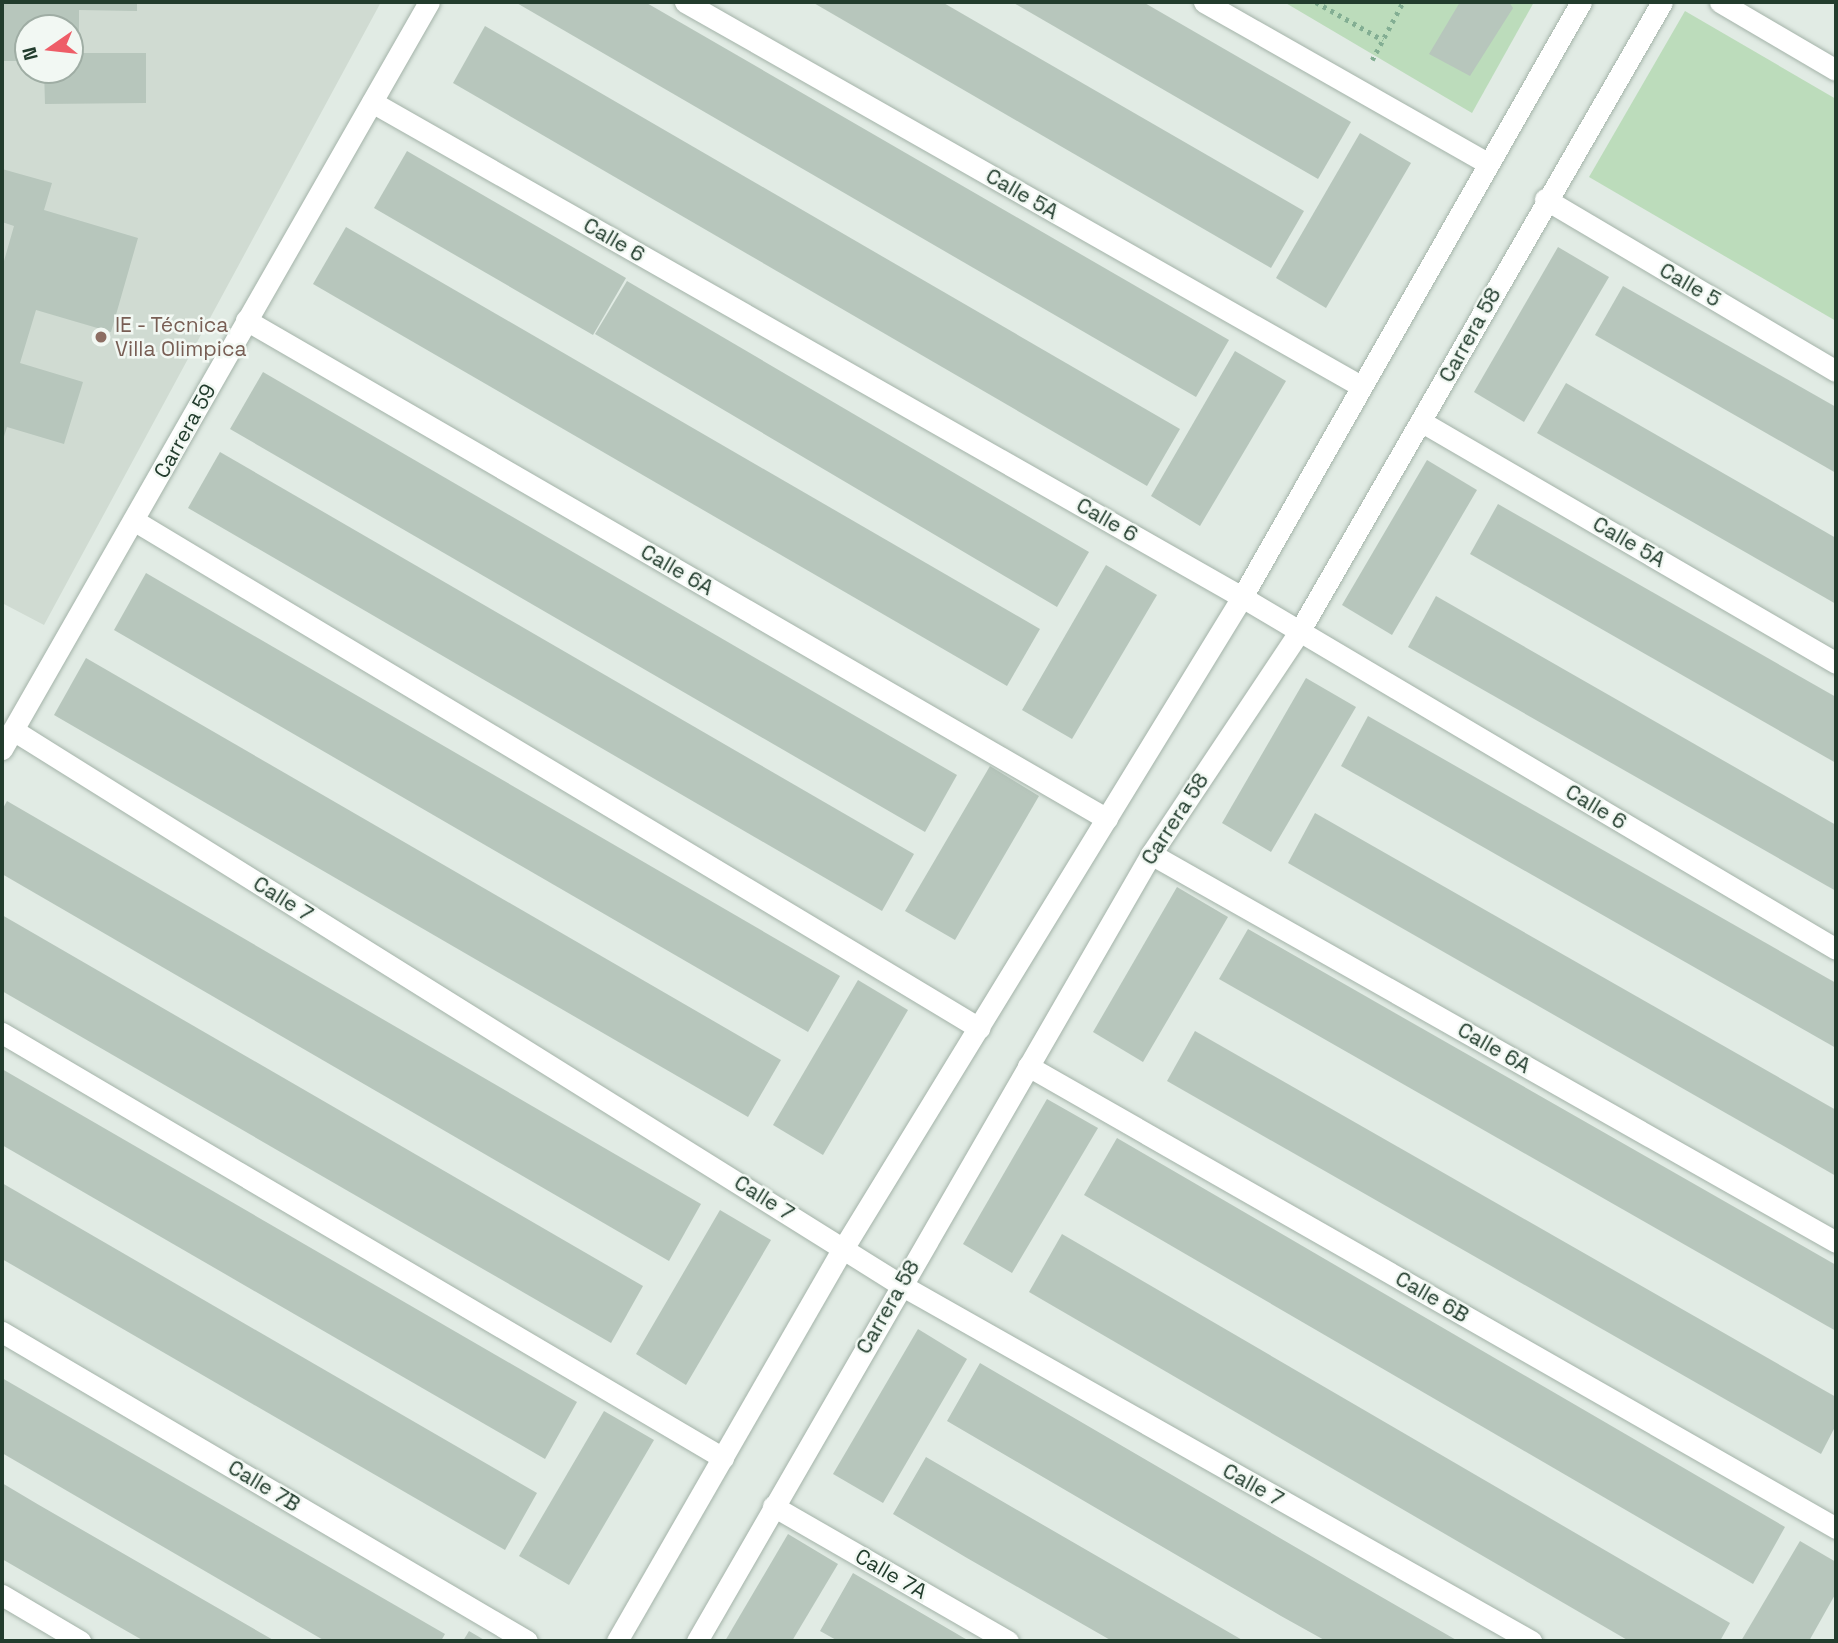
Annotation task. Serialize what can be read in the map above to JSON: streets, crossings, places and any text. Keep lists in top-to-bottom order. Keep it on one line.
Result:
{"streets":{"street":["Calle 5A","Calle 6","Calle 5","Carrera 58","Carrera 59","Calle 6A","Calle 7","Calle 6B","Calle 7B","Calle 7A"]},"crossings":[["Calle 5A","Carrera 58"],["Calle 6","Carrera 58"],["Calle 6","Carrera 59"],["Calle 5","Carrera 58"],["Carrera 58","Calle 6A"],["Carrera 58","Calle 7"],["Carrera 58","Calle 6B"],["Carrera 58","Calle 7A"],["Carrera 59","Calle 6A"],["Carrera 59","Calle 7"]],"places":["IE - Técnica Villa Olimpica"],"north":"left"}
